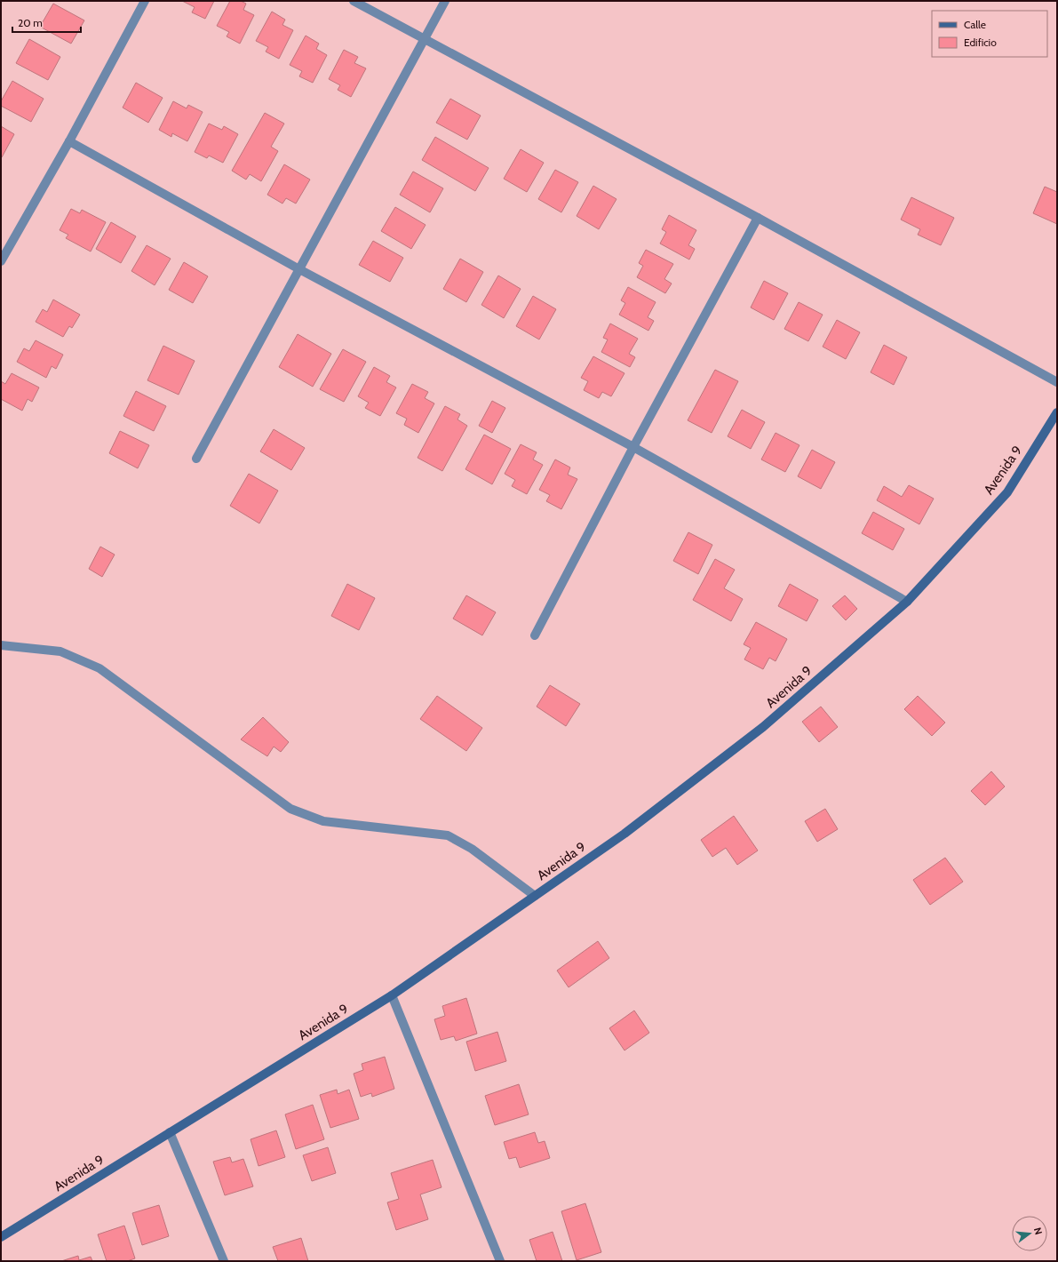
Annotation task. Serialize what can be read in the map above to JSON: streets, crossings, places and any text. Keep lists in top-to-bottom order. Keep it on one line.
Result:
{"streets":{"main road":["Avenida 9"]},"legend":["Calle","Edificio"],"scale_bar":"20 m","north":"right"}
